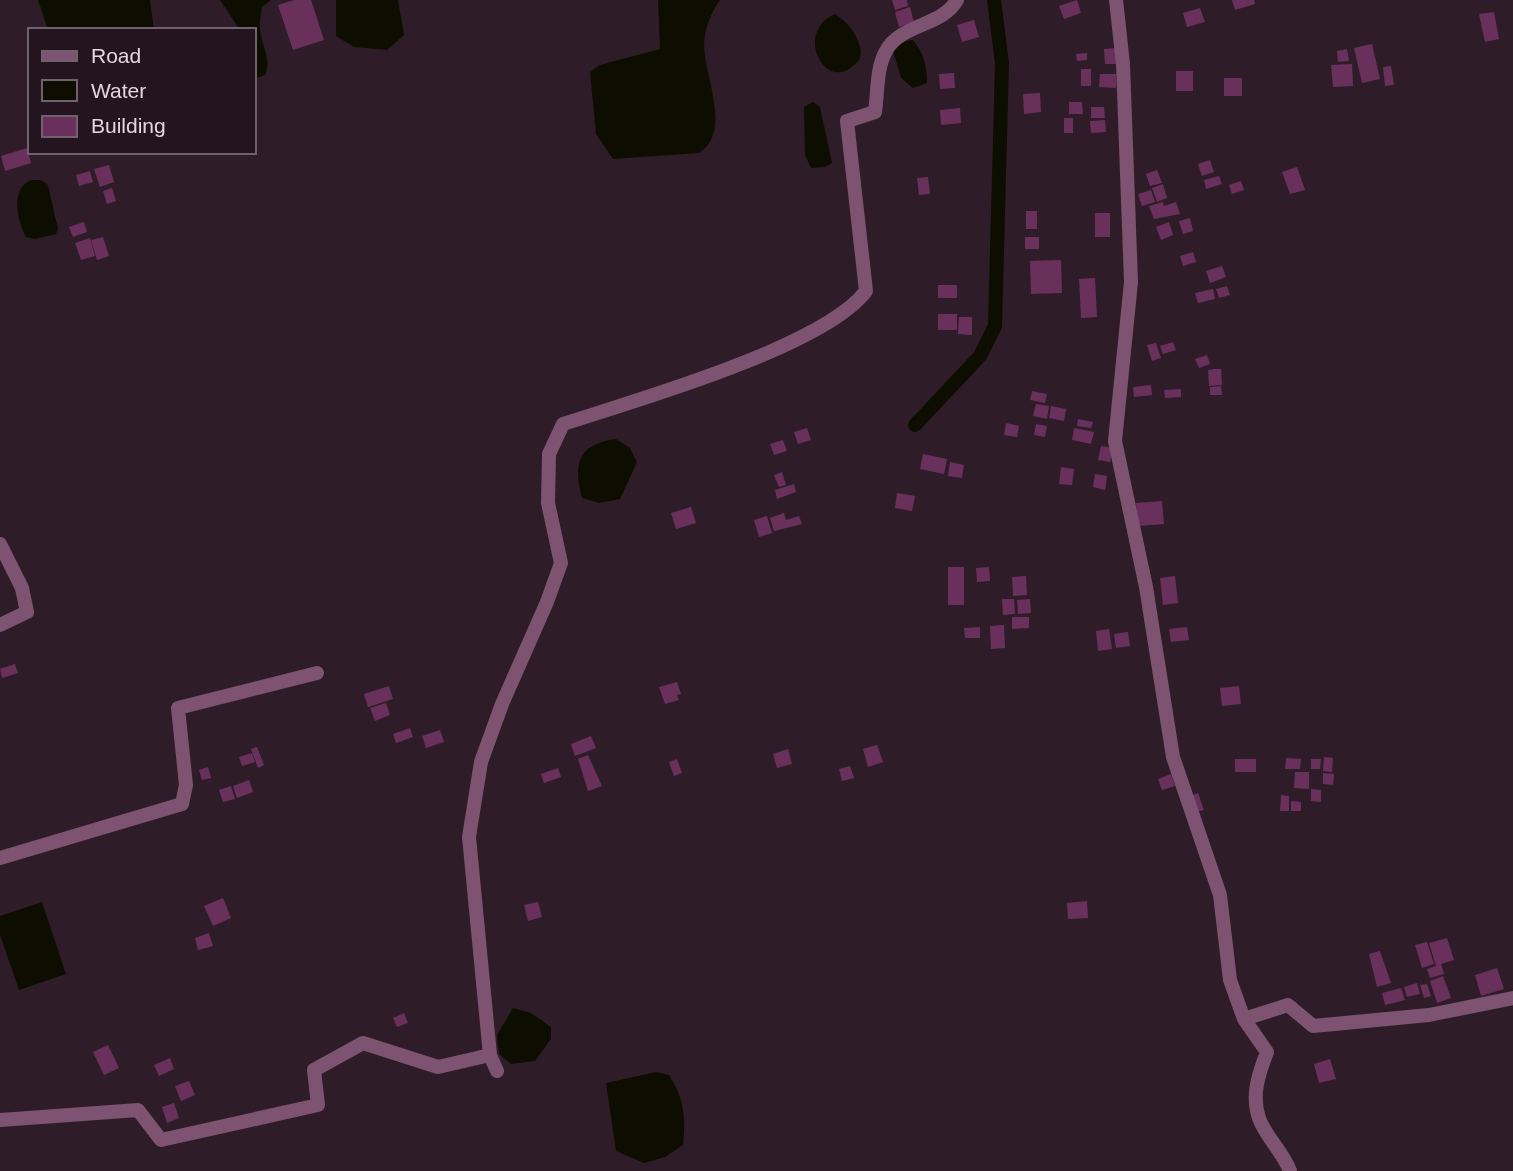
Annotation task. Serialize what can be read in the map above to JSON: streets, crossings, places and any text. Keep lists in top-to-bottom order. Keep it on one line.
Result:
{"legend":["Road","Water","Building"]}
